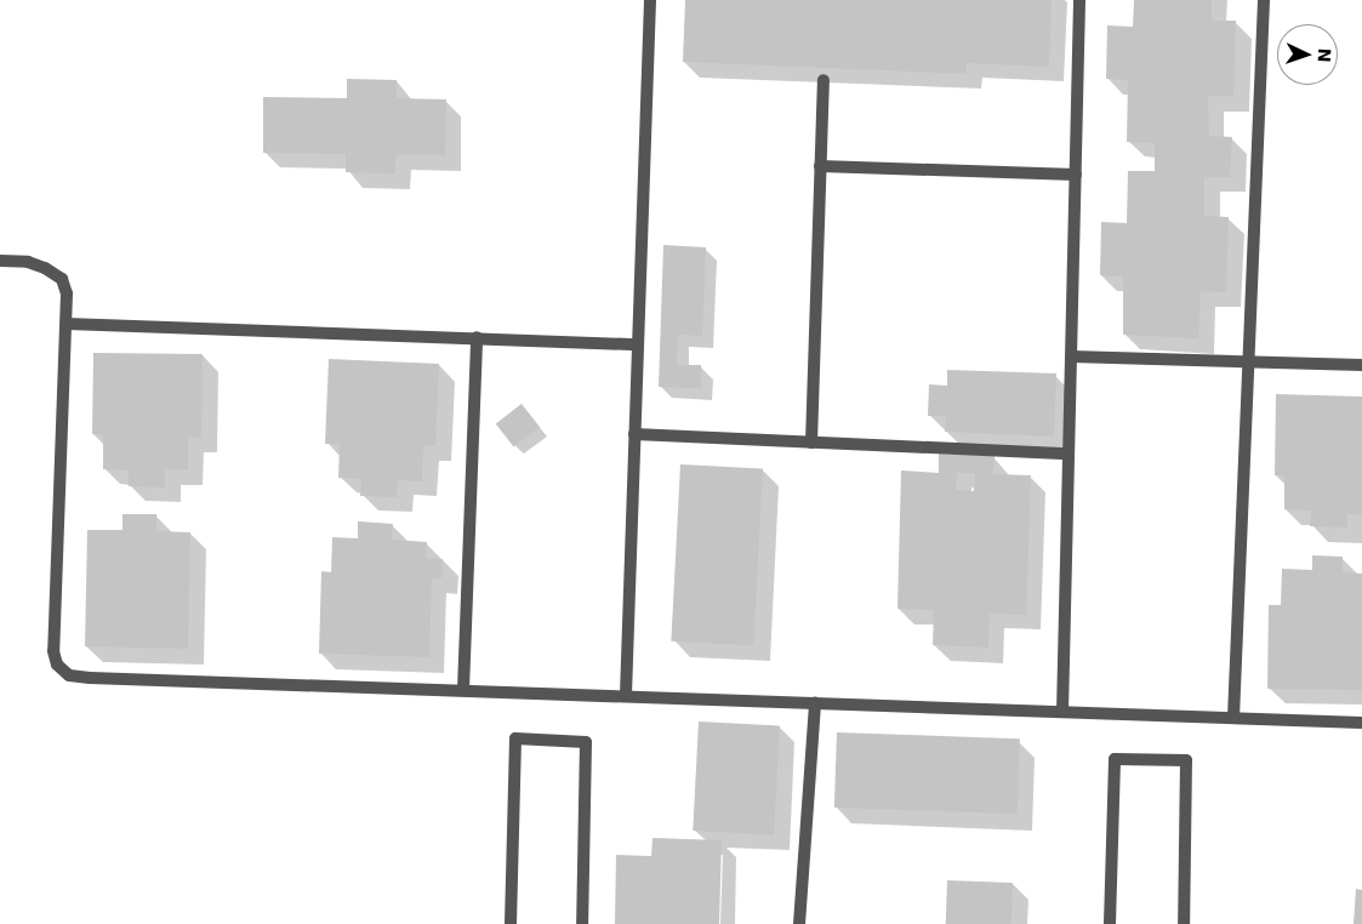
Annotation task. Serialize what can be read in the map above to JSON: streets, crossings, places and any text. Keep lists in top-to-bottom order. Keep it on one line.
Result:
{"north":"right"}
